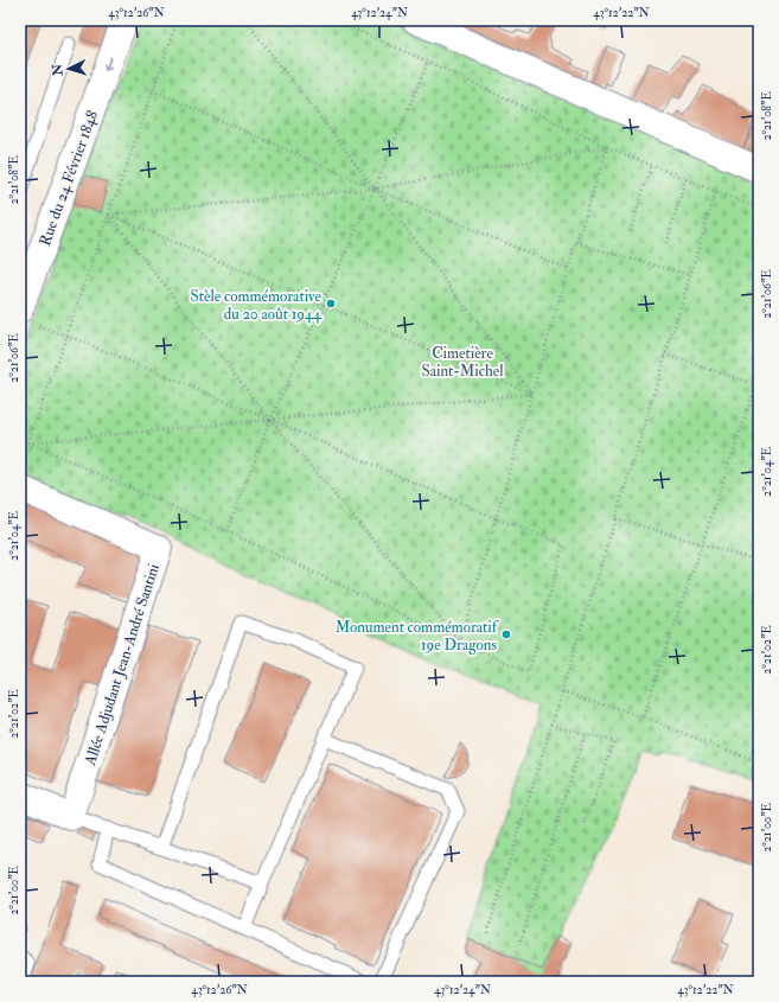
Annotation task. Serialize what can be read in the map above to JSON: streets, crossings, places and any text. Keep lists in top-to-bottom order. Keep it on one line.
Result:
{"streets":{"street":["Rue du 24 Février 1848","Allée Adjudant Jean-André Santini"]},"one_way":["Rue du 24 Février 1848"],"parks":["Cimetière Saint-Michel"],"places":["Stèle commémorative du 20 août 1944","Monument commémoratif 19e Dragons"],"north":"left","coordinates":["43°12'26\"N","43°12'24\"N","43°12'22\"N","2°21'08\"E","2°21'06\"E","2°21'04\"E","2°21'02\"E","2°21'00\"E"]}
